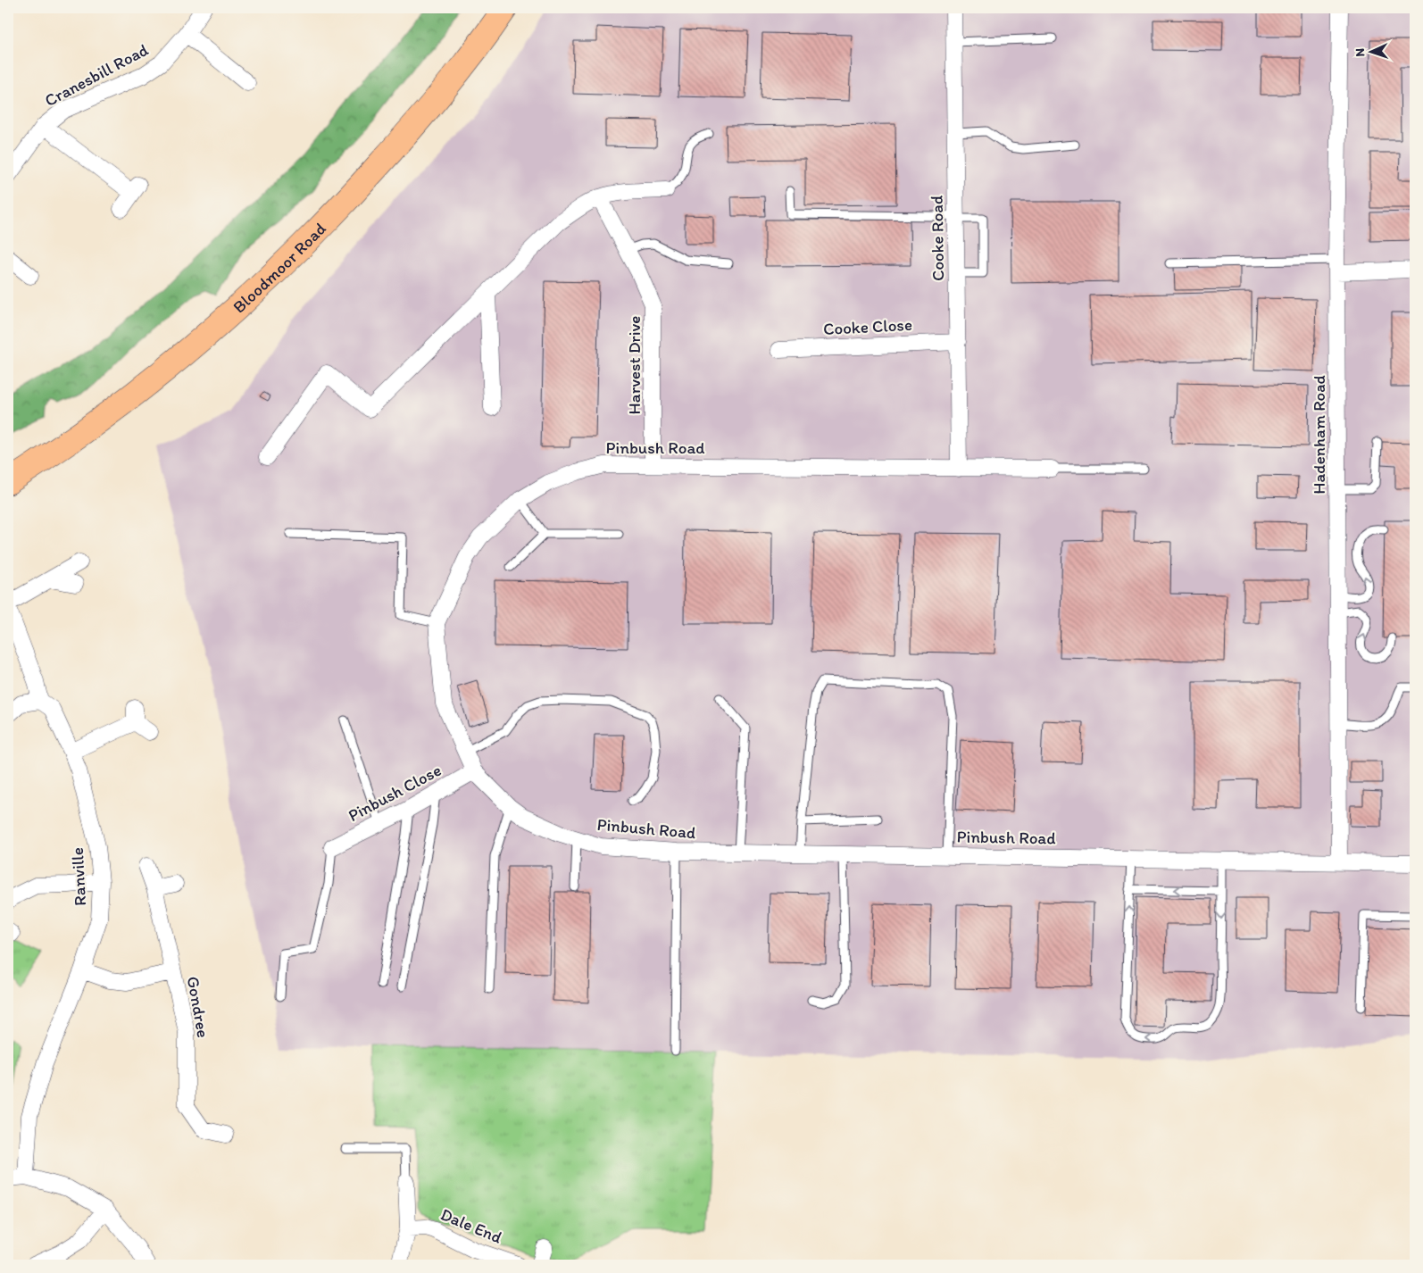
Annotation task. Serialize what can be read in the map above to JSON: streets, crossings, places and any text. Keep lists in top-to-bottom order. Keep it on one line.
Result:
{"streets":{"highway":["Bloodmoor Road"],"street":["Cranesbill Road","Cooke Road","Cooke Close","Harvest Drive","Hadenham Road","Pinbush Road","Pinbush Close","Ranville","Gondree","Dale End"]},"crossings":[["Cooke Road","Cooke Close"],["Cooke Road","Pinbush Road"],["Harvest Drive","Pinbush Road"],["Hadenham Road","Pinbush Road"],["Pinbush Road","Pinbush Close"]],"north":"left"}
